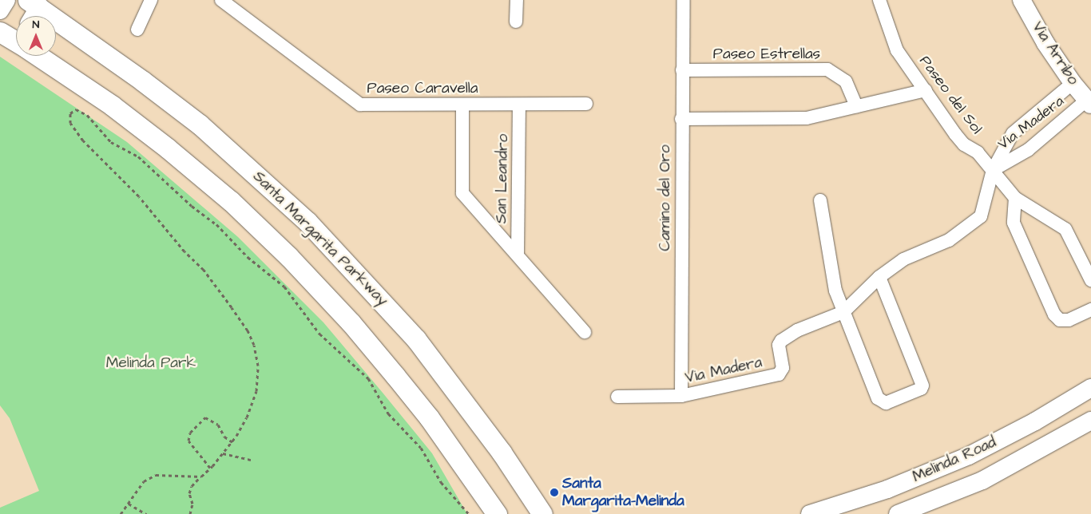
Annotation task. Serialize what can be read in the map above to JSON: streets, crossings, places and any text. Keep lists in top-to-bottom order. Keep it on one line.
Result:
{"streets":{"main road":["Via Arribo","Santa Margarita Parkway","Melinda Road"],"street":["Paseo Estrellas","Paseo Caravella","Paseo del Sol","Via Madera","San Leandro","Camino del Oro"]},"crossings":[["Via Arribo","Via Madera"],["Paseo Estrellas","Camino del Oro"],["Paseo Caravella","San Leandro"],["Paseo del Sol","Via Madera"],["Via Madera","Camino del Oro"]],"parks":["Melinda Park"],"places":["Santa Margarita-Melinda"],"north":"top"}
